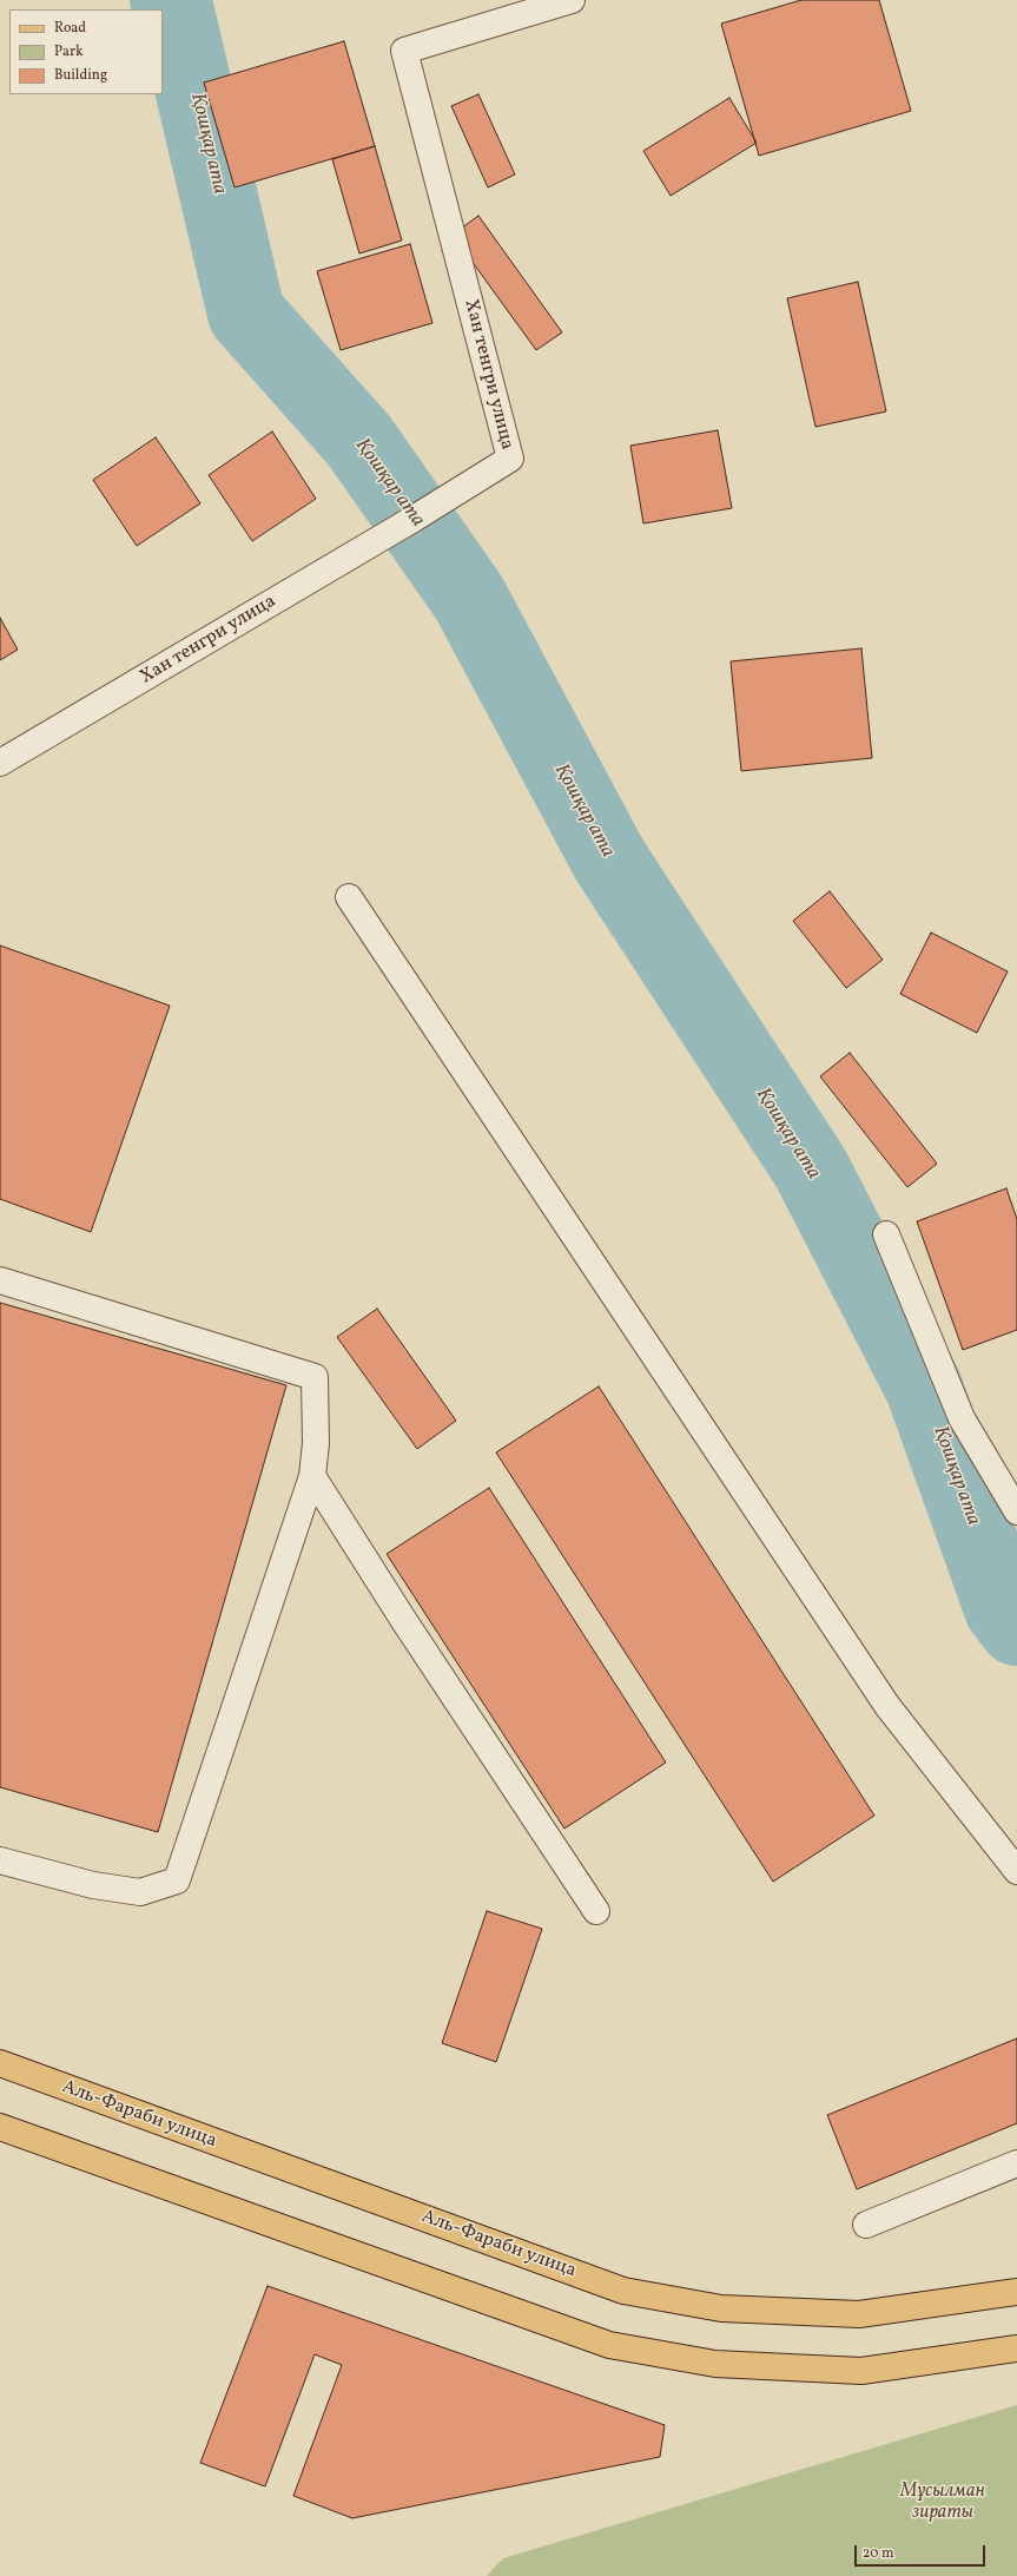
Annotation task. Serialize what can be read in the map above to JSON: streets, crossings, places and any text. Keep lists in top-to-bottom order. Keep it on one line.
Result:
{"streets":{"main road":["Аль-Фараби улица"],"street":["Хан тенгри улица"]},"water":["Қошқар ата"],"parks":["Мұсылман зираты"],"legend":["Road","Park","Building"],"scale_bar":"20 m"}
